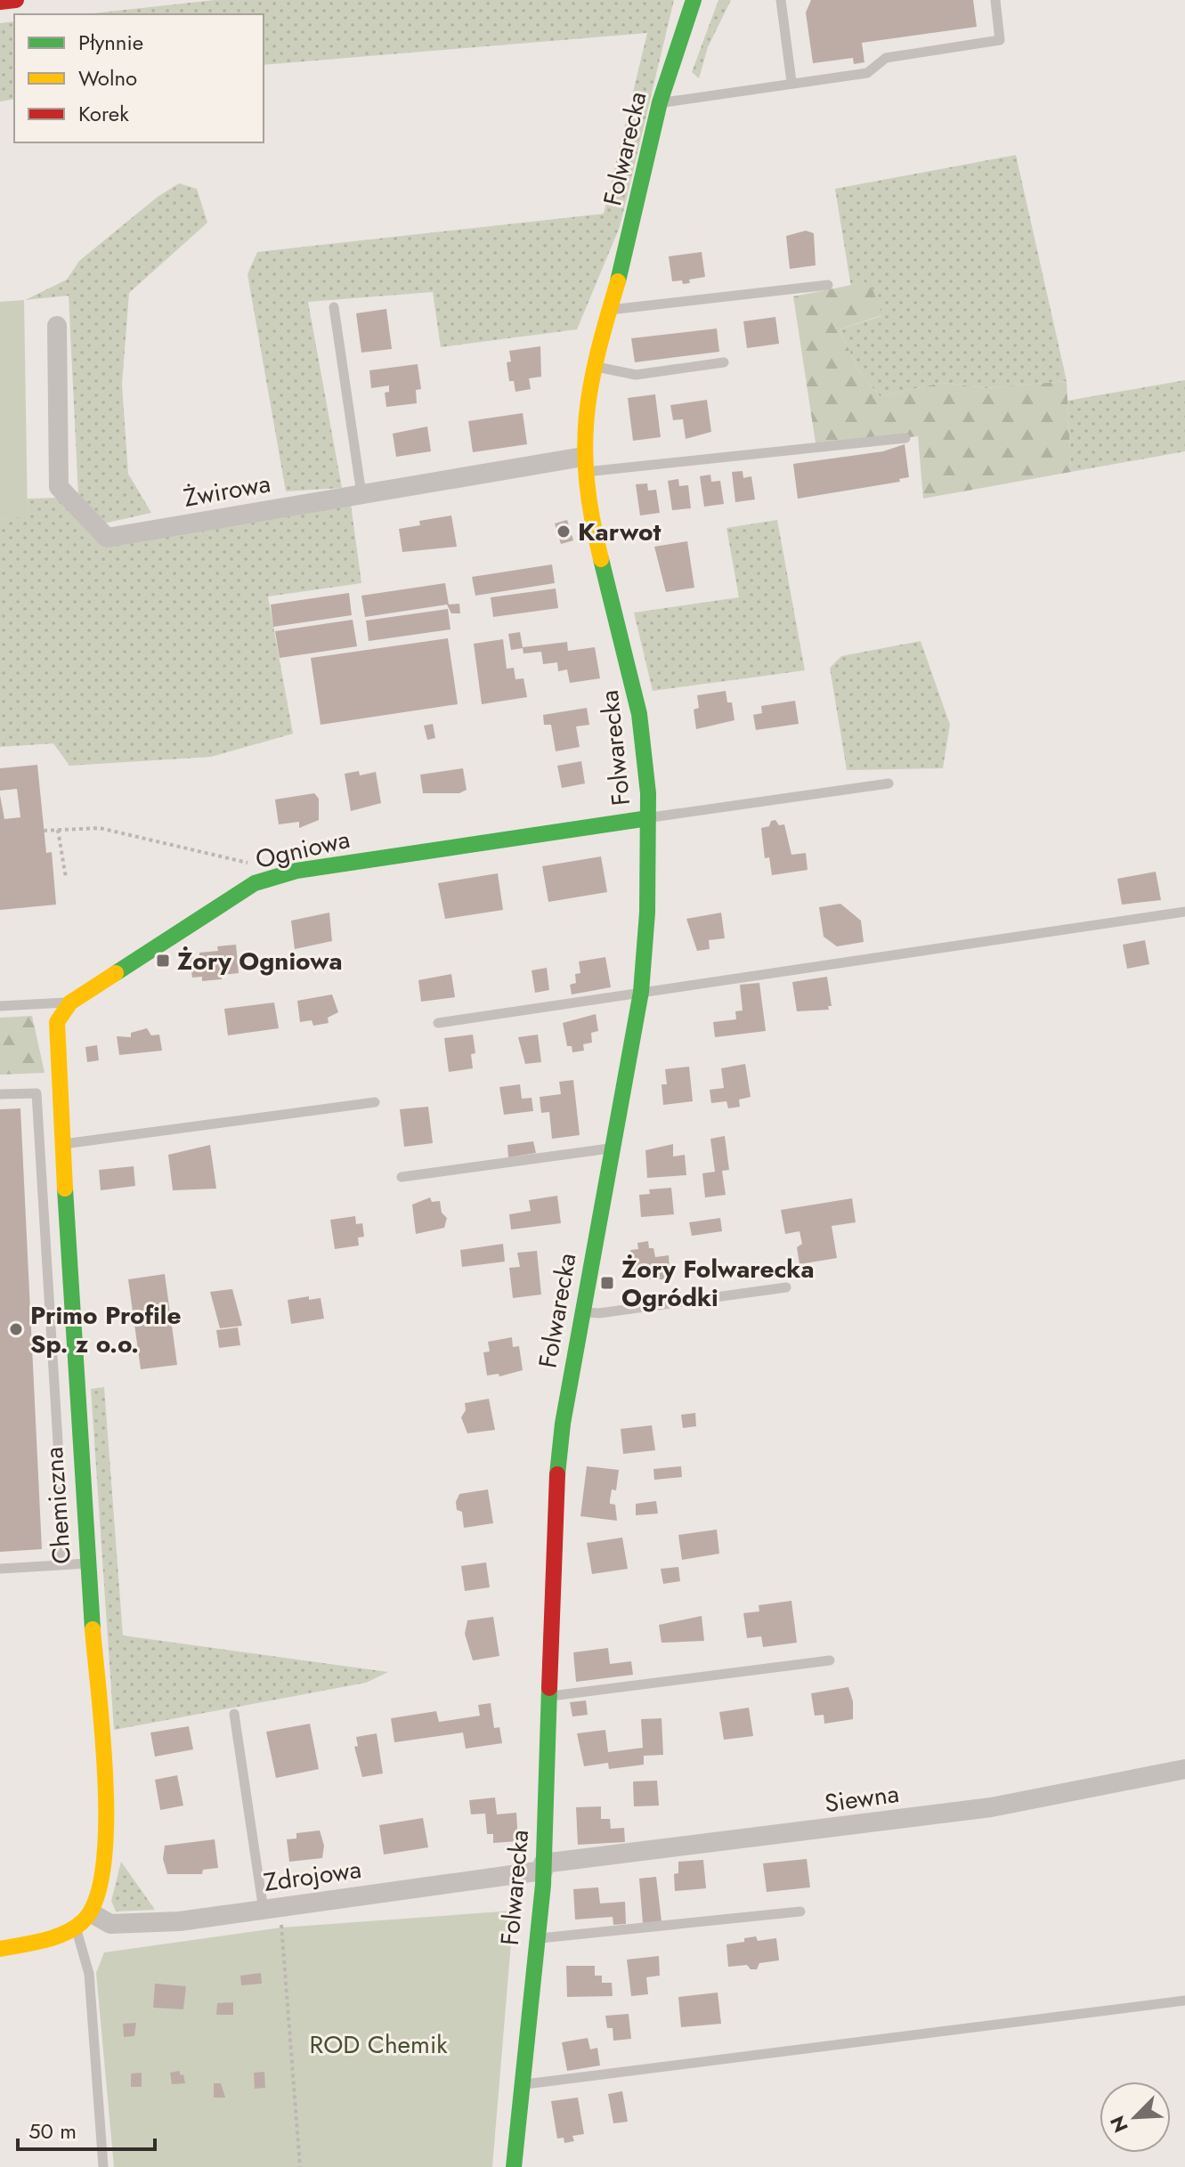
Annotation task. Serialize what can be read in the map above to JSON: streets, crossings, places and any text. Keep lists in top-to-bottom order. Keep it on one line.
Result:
{"streets":{"street":["Folwarecka","Żwirowa","Ogniowa","Chemiczna","Siewna","Zdrojowa"]},"crossings":[["Folwarecka","Żwirowa"],["Folwarecka","Ogniowa"],["Folwarecka","Siewna"],["Folwarecka","Zdrojowa"],["Ogniowa","Chemiczna"],["Chemiczna","Zdrojowa"],["Siewna","Zdrojowa"]],"parks":["ROD Chemik"],"places":{"other":["Karwot","Primo Profile Sp. z o.o."],"transit":["Żory Ogniowa","Żory Folwarecka Ogródki"]},"legend":["Płynnie","Wolno","Korek"],"scale_bar":"50 m","north":"bottom left"}
